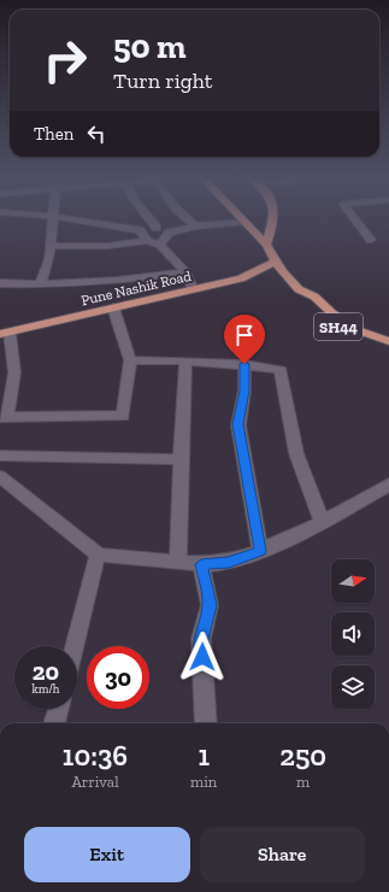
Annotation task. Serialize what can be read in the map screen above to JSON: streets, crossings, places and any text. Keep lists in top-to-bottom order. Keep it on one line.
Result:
{"streets":{"main road":["Pune Nashik Road","SH44"]},"crossings":[["Pune Nashik Road","SH44"]],"north":"right","page":{"turn":["50 m","Turn right"],"then":"Then","speed":"20 km/h","limit":"30","eta":["10:36","Arrival","1","min","250","m"],"buttons":["Exit","Share"]}}
